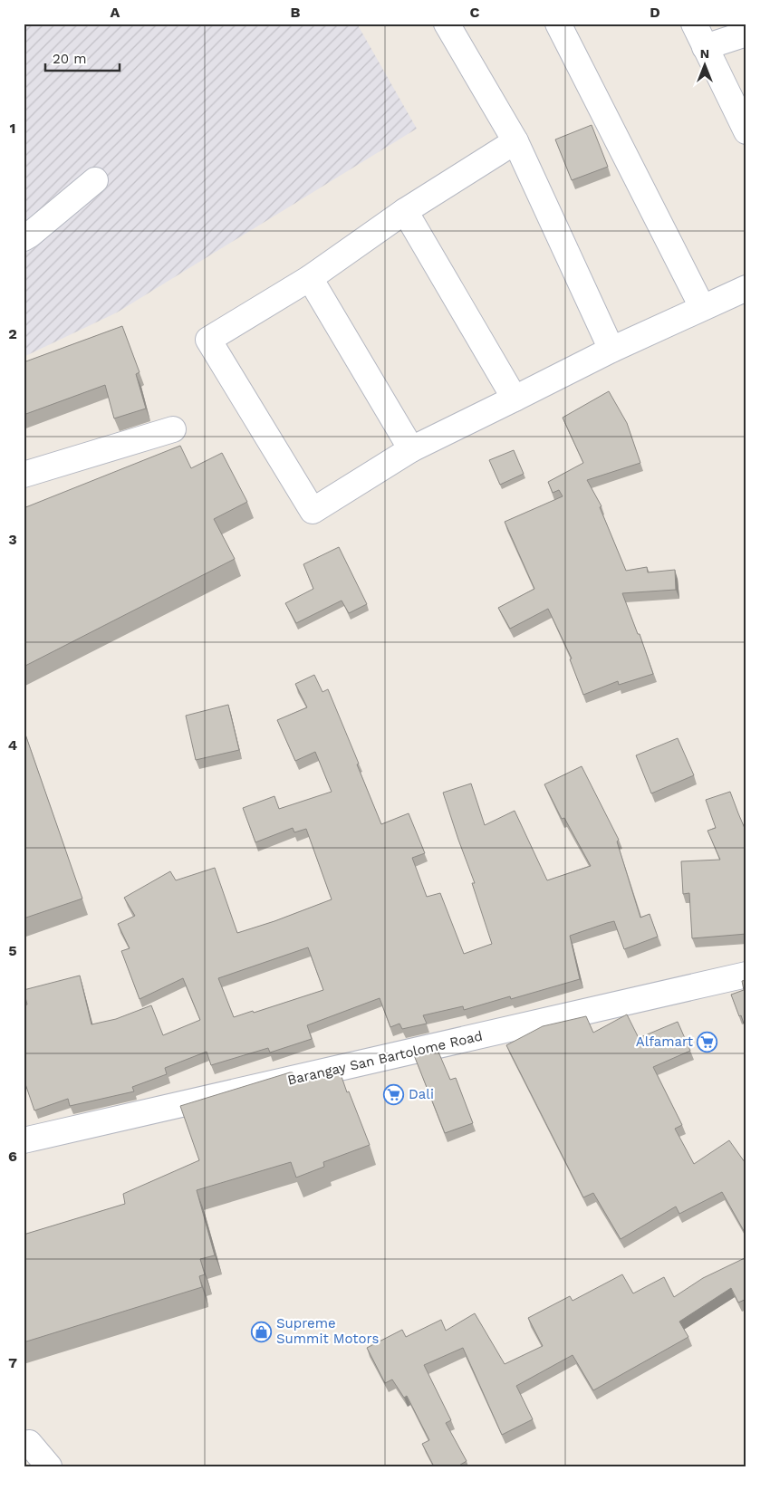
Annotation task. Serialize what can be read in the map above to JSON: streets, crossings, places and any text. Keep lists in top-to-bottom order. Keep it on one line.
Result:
{"streets":{"street":["Barangay San Bartolome Road"]},"places":{"supermarket":["Alfamart","Dali"],"shop":["Supreme Summit Motors"]},"scale_bar":"20 m","north":"top","grid":{"columns":["A","B","C","D"],"rows":["1","2","3","4","5","6","7"]}}
